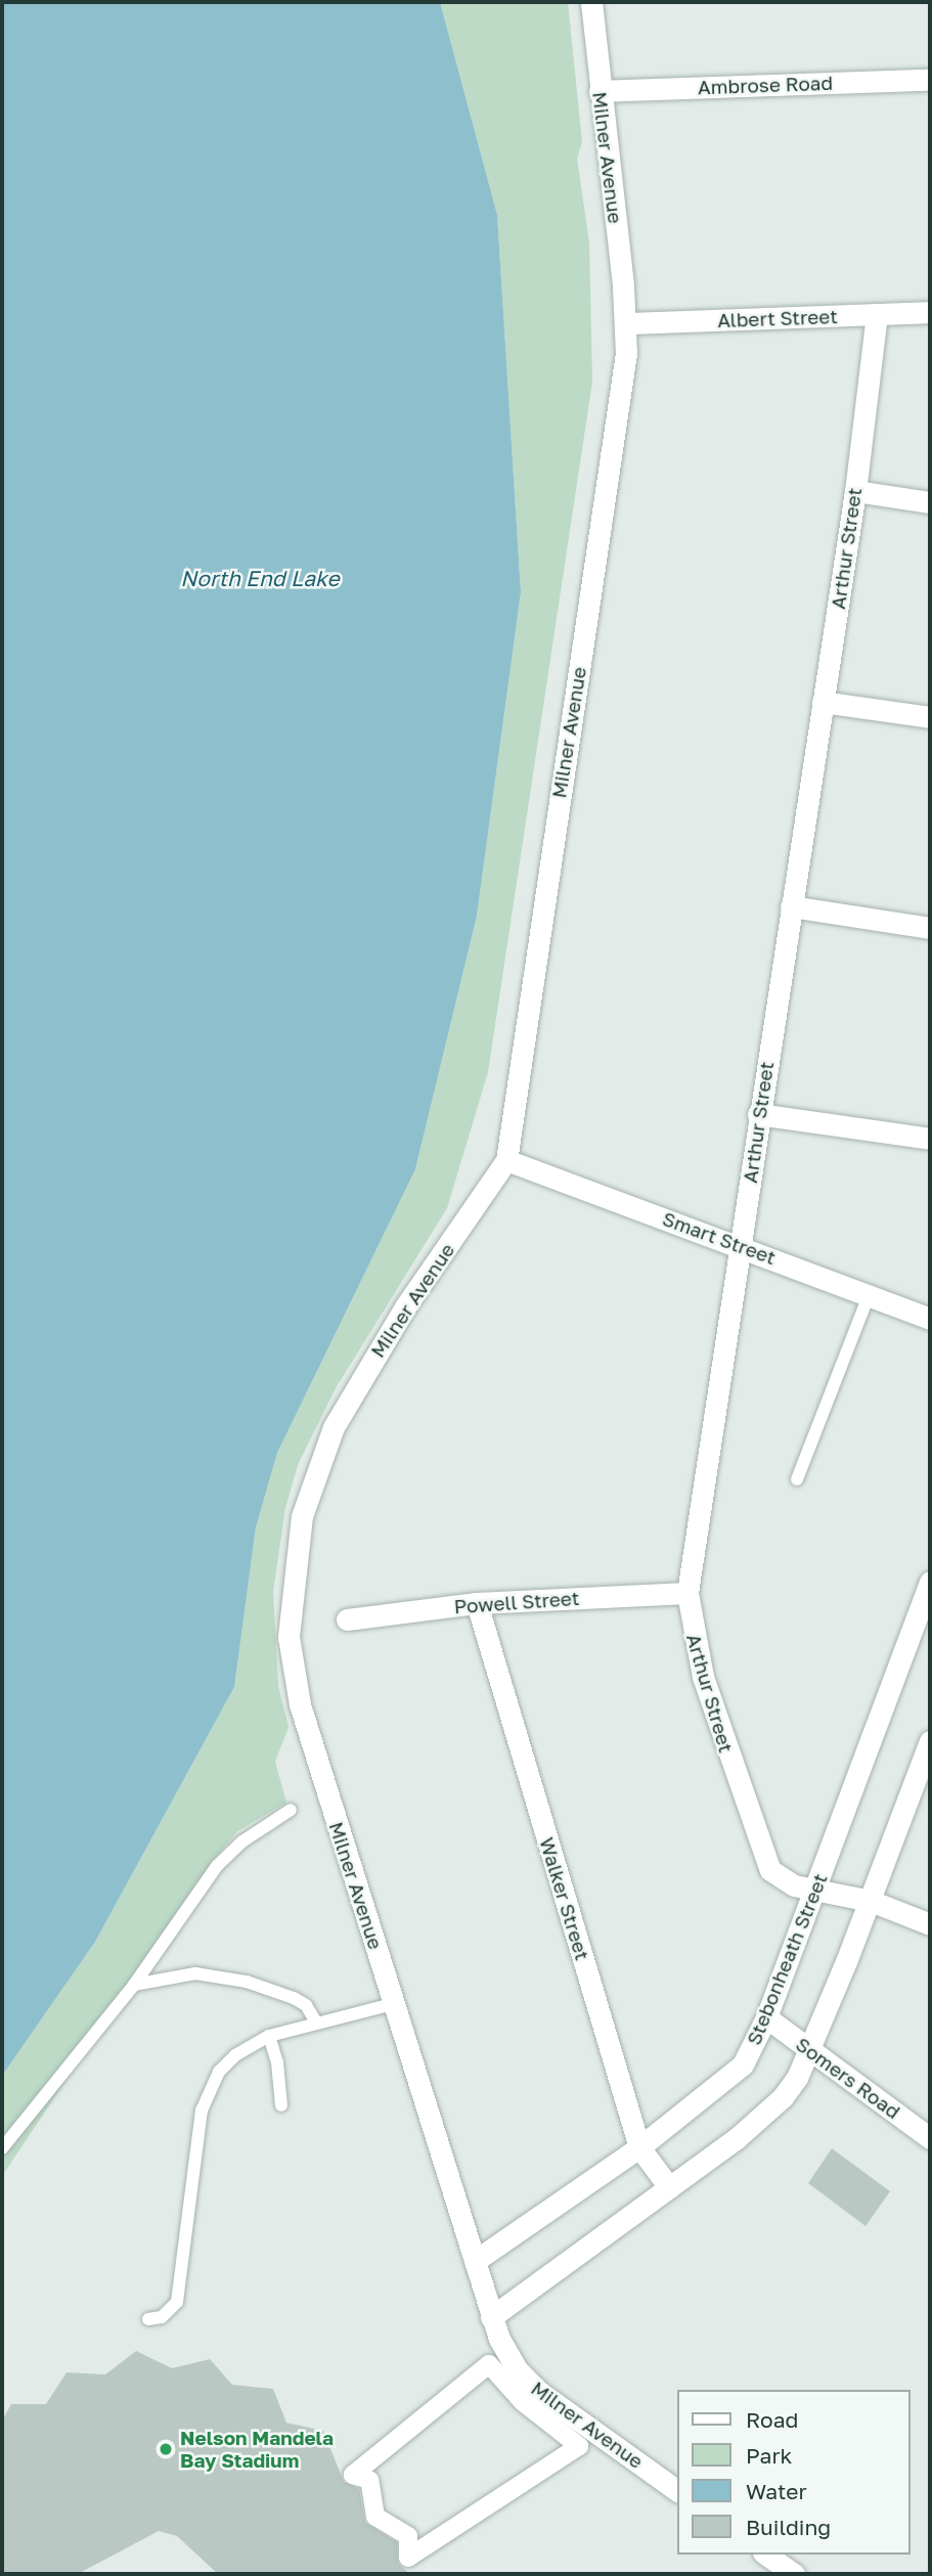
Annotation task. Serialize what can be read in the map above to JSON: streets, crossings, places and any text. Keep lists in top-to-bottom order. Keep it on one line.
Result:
{"streets":{"street":["Ambrose Road","Milner Avenue","Albert Street","Arthur Street","Smart Street","Powell Street","Walker Street","Stebonheath Street","Somers Road"]},"crossings":[["Ambrose Road","Milner Avenue"],["Milner Avenue","Albert Street"],["Milner Avenue","Smart Street"],["Milner Avenue","Stebonheath Street"],["Albert Street","Arthur Street"],["Arthur Street","Smart Street"],["Arthur Street","Powell Street"],["Arthur Street","Stebonheath Street"],["Powell Street","Walker Street"],["Walker Street","Stebonheath Street"],["Stebonheath Street","Somers Road"]],"water":["North End Lake"],"places":["Nelson Mandela Bay Stadium"],"legend":["Road","Park","Water","Building"]}
